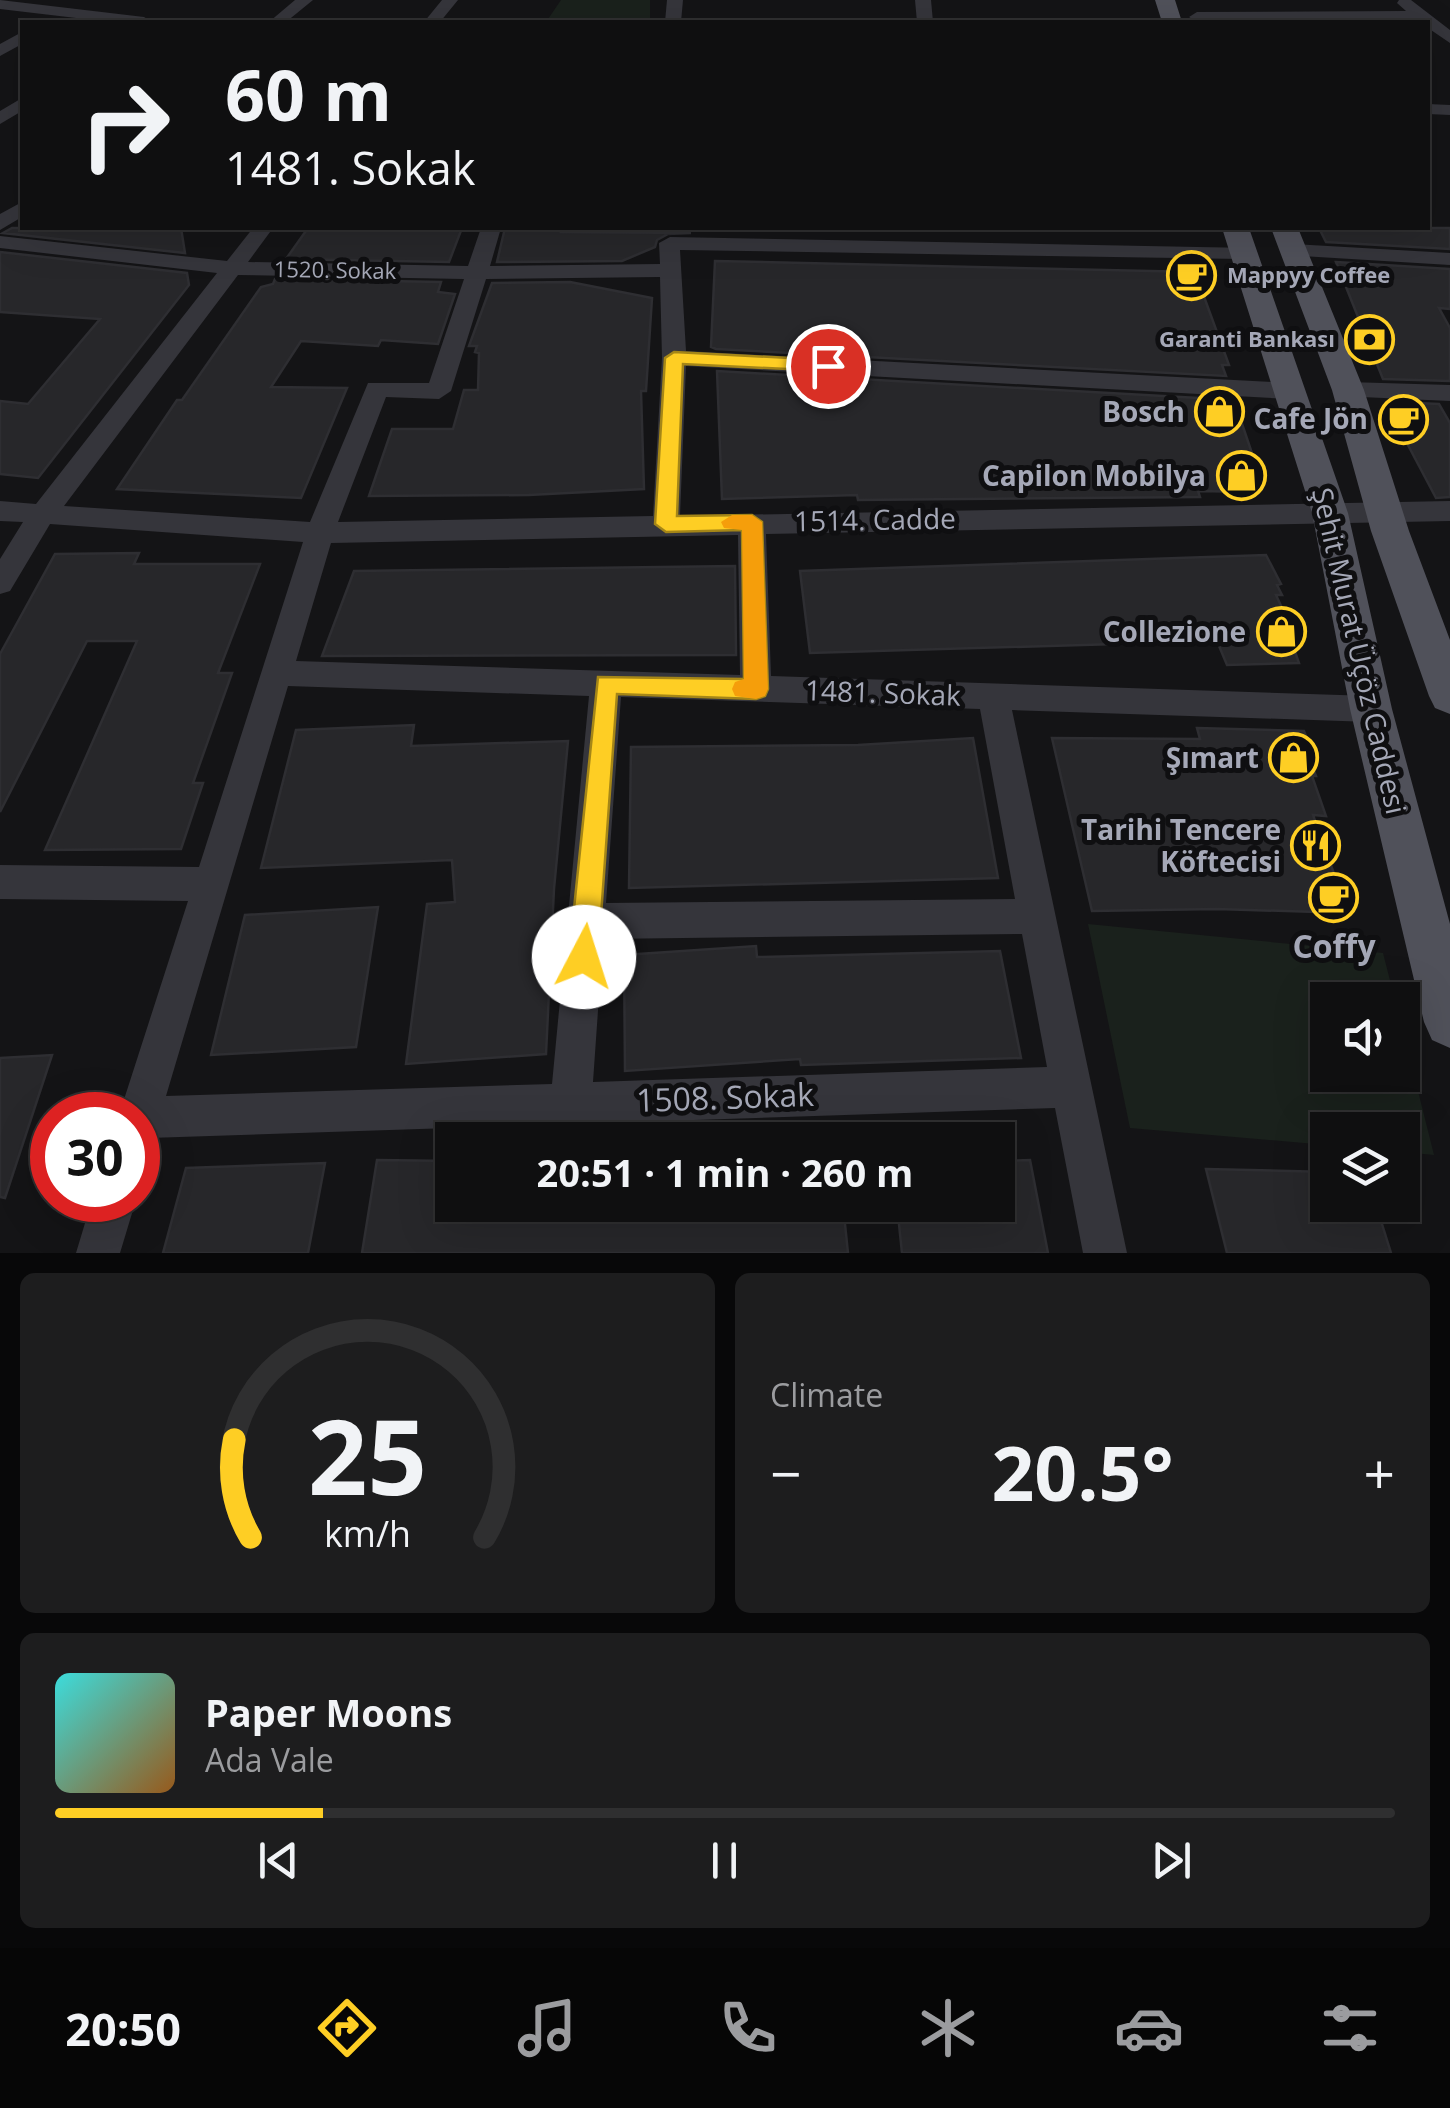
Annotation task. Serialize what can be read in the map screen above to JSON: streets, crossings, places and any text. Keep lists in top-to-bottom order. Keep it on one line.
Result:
{"streets":{"main road":["Şehit Murat Üçöz Caddesi"],"street":["1520. Sokak","1514. Cadde","1481. Sokak","1508. Sokak"]},"crossings":[["1514. Cadde","Şehit Murat Üçöz Caddesi"],["Şehit Murat Üçöz Caddesi","1481. Sokak"]],"places":{"cafe":["Mappyy Coffee","Cafe Jön","Coffy"],"bank":["Garanti Bankası"],"shop":["Bosch","Capilon Mobilya","Collezione","Şımart"],"restaurant":["Tarihi Tencere Köftecisi"]},"page":{"turn":["60 m","1481. Sokak"],"limit":"30","trip":"20:51 · 1 min · 260 m","tile":"Climate","heat":["−","20.5°","+"],"song":["Paper Moons","Ada Vale"],"tabs":"20:50","gauge":["25","km/h"]}}
